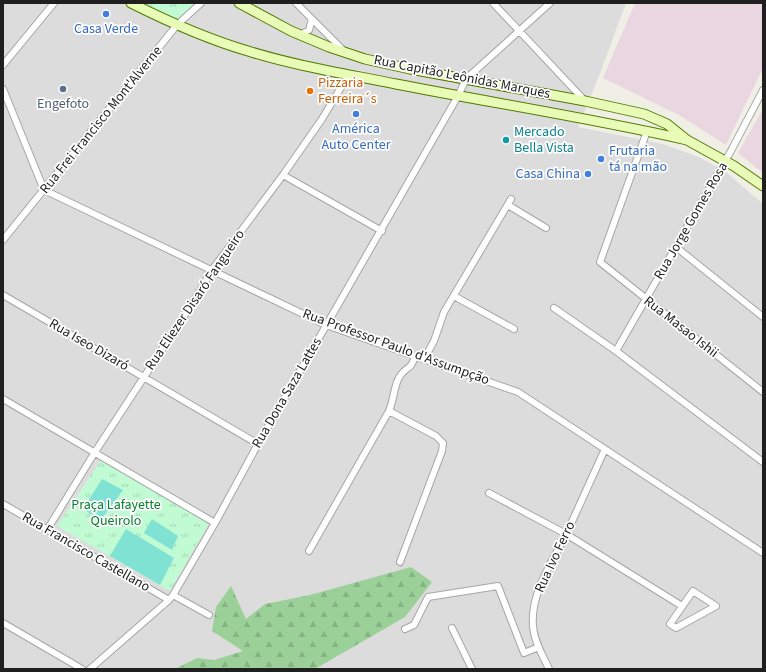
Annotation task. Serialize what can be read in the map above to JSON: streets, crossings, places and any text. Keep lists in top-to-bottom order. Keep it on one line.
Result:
{"streets":{"main road":["Rua Capitão Leônidas Marques"],"street":["Rua Frei Francisco Mont'Alverne","Rua Jorge Gomes Rosa","Rua Eliezer Disaró Fangueiro","Rua Masao Ishii","Rua Iseo Dizaró","Rua Professor Paulo d'Assumpção","Rua Dona Saza Lattes","Rua Francisco Castellano","Rua Ivo Ferro"]},"crossings":[["Rua Capitão Leônidas Marques","Rua Frei Francisco Mont'Alverne"],["Rua Capitão Leônidas Marques","Rua Jorge Gomes Rosa"],["Rua Capitão Leônidas Marques","Rua Eliezer Disaró Fangueiro"],["Rua Capitão Leônidas Marques","Rua Masao Ishii"],["Rua Capitão Leônidas Marques","Rua Dona Saza Lattes"],["Rua Frei Francisco Mont'Alverne","Rua Professor Paulo d'Assumpção"],["Rua Jorge Gomes Rosa","Rua Masao Ishii"],["Rua Eliezer Disaró Fangueiro","Rua Iseo Dizaró"],["Rua Eliezer Disaró Fangueiro","Rua Professor Paulo d'Assumpção"],["Rua Eliezer Disaró Fangueiro","Rua Francisco Castellano"],["Rua Iseo Dizaró","Rua Dona Saza Lattes"],["Rua Professor Paulo d'Assumpção","Rua Dona Saza Lattes"],["Rua Professor Paulo d'Assumpção","Rua Ivo Ferro"],["Rua Dona Saza Lattes","Rua Francisco Castellano"]],"parks":["Praça Lafayette Queirolo"],"places":["Casa Verde","Engefoto","Pizzaria Ferreira´s","América Auto Center","Mercado Bella Vista","Frutaria tá na mão","Casa China"]}
